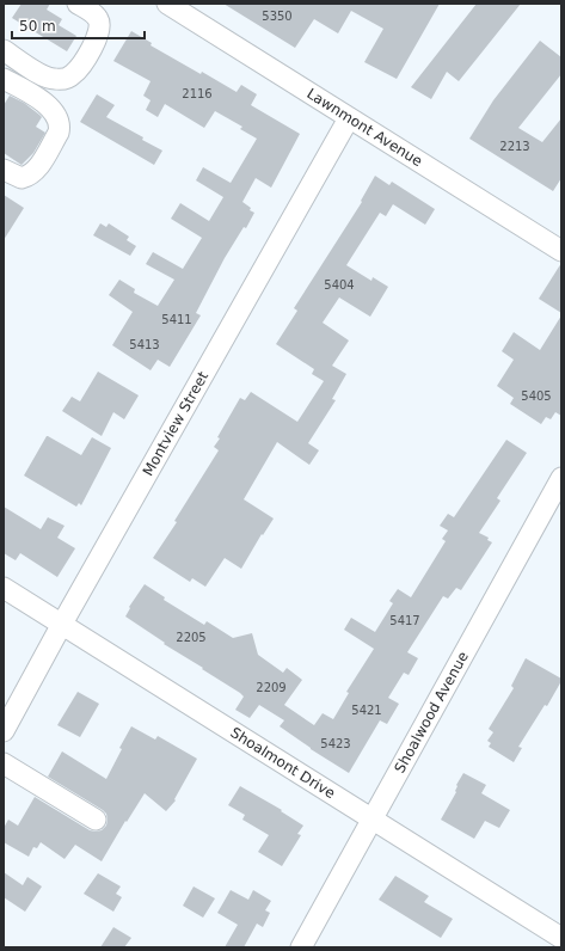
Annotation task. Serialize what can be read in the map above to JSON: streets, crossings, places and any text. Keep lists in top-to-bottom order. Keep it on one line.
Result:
{"streets":{"street":["Lawnmont Avenue","Montview Street","Shoalwood Avenue","Shoalmont Drive"]},"crossings":[["Lawnmont Avenue","Montview Street"],["Montview Street","Shoalmont Drive"],["Shoalwood Avenue","Shoalmont Drive"]],"house_numbers":["5350","2116","2213","5404","5411","5413","5405","5417","2205","2209","5421","5423"],"scale_bar":"50 m"}
